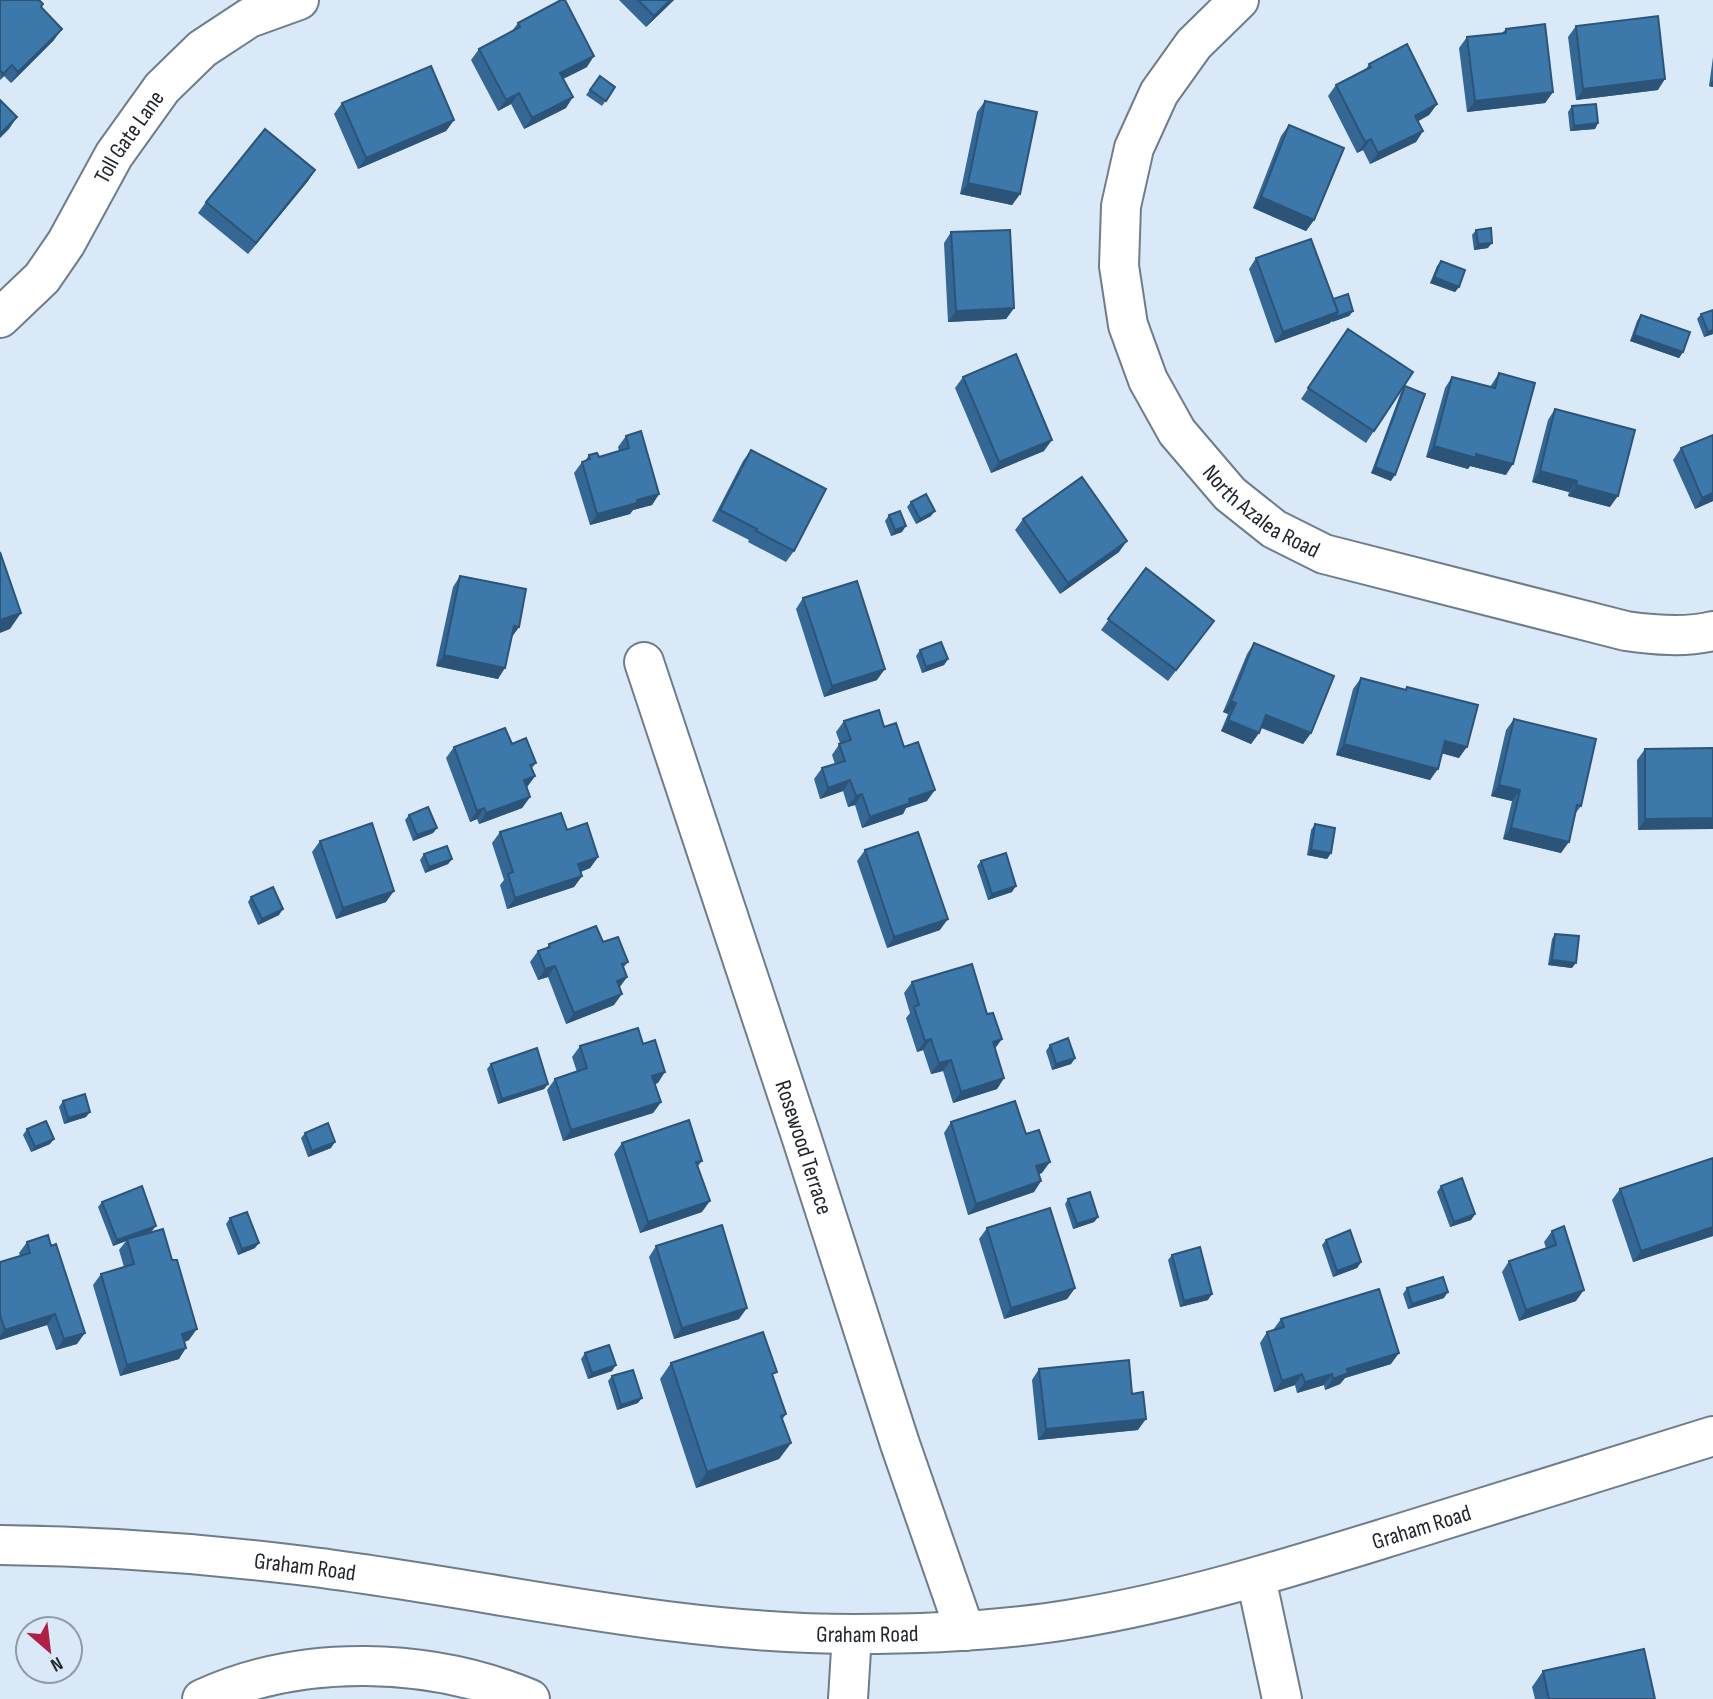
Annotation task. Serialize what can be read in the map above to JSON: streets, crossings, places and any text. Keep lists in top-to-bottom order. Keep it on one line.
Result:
{"streets":{"main road":["Toll Gate Lane","North Azalea Road","Rosewood Terrace","Graham Road"]},"crossings":[["Rosewood Terrace","Graham Road"]],"north":"bottom right"}
